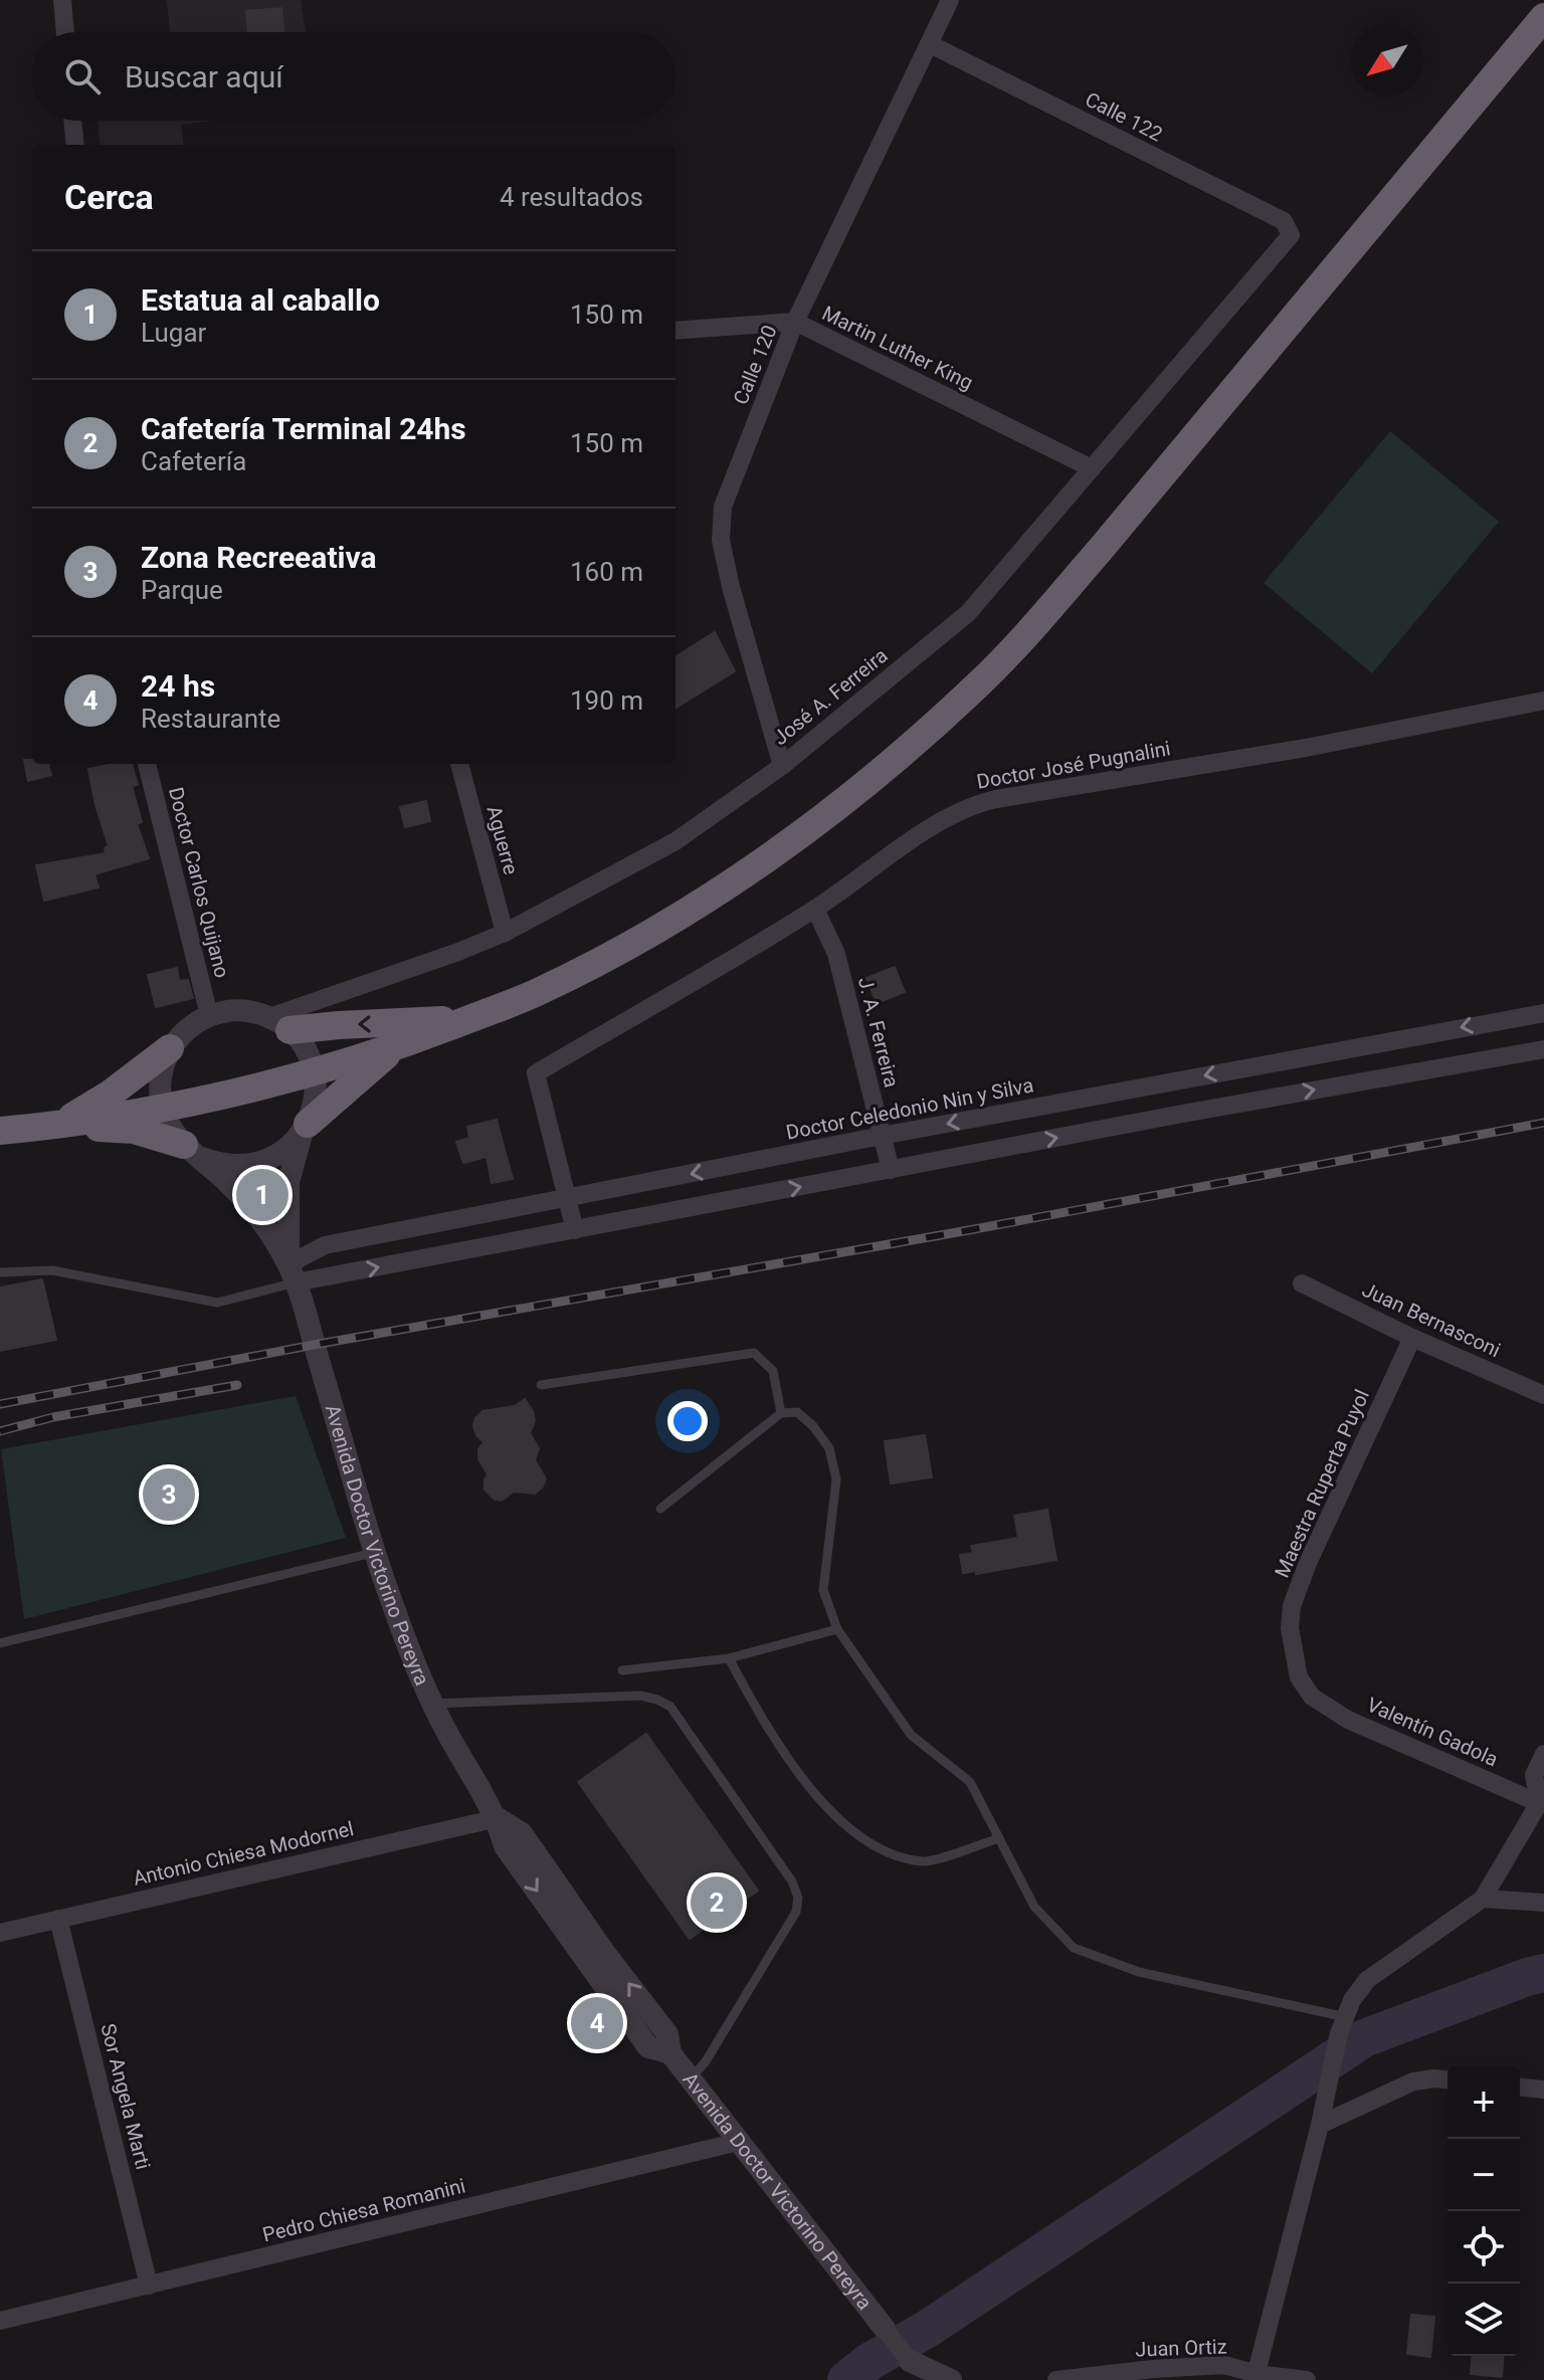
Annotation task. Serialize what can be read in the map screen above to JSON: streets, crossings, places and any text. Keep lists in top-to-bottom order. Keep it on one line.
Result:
{"streets":{"street":["Calle 122","Martin Luther King","Calle 120","José A. Ferreira","Doctor José Pugnalini","Aguerre","Doctor Carlos Quijano","J. A. Ferreira","Doctor Celedonio Nin y Silva","Juan Bernasconi","Maestra Ruperta Puyol","Avenida Doctor Victorino Pereyra","Valentín Gadola","Antonio Chiesa Modornel","Sor Angela Marti","Pedro Chiesa Romanini","Juan Ortiz"]},"crossings":[["Calle 122","Calle 120"],["Calle 122","José A. Ferreira"],["Martin Luther King","Calle 120"],["Martin Luther King","José A. Ferreira"],["Calle 120","José A. Ferreira"],["José A. Ferreira","Aguerre"],["Doctor José Pugnalini","J. A. Ferreira"],["Doctor José Pugnalini","Doctor Celedonio Nin y Silva"],["J. A. Ferreira","Doctor Celedonio Nin y Silva"],["Doctor Celedonio Nin y Silva","Avenida Doctor Victorino Pereyra"],["Juan Bernasconi","Maestra Ruperta Puyol"],["Maestra Ruperta Puyol","Valentín Gadola"],["Avenida Doctor Victorino Pereyra","Antonio Chiesa Modornel"],["Avenida Doctor Victorino Pereyra","Pedro Chiesa Romanini"],["Antonio Chiesa Modornel","Sor Angela Marti"],["Sor Angela Marti","Pedro Chiesa Romanini"]],"north":"bottom left","page":{"search":"Buscar aquí","heading":["Cerca","4 resultados"],"list":[{"mark":"1","name":"Estatua al caballo","note":"Lugar","value":"150 m"},{"mark":"2","name":"Cafetería Terminal 24hs","note":"Cafetería","value":"150 m"},{"mark":"3","name":"Zona Recreeativa","note":"Parque","value":"160 m"},{"mark":"4","name":"24 hs","note":"Restaurante","value":"190 m"}],"pins":["1","3","2","4"],"map_buttons":["+","−"]}}
